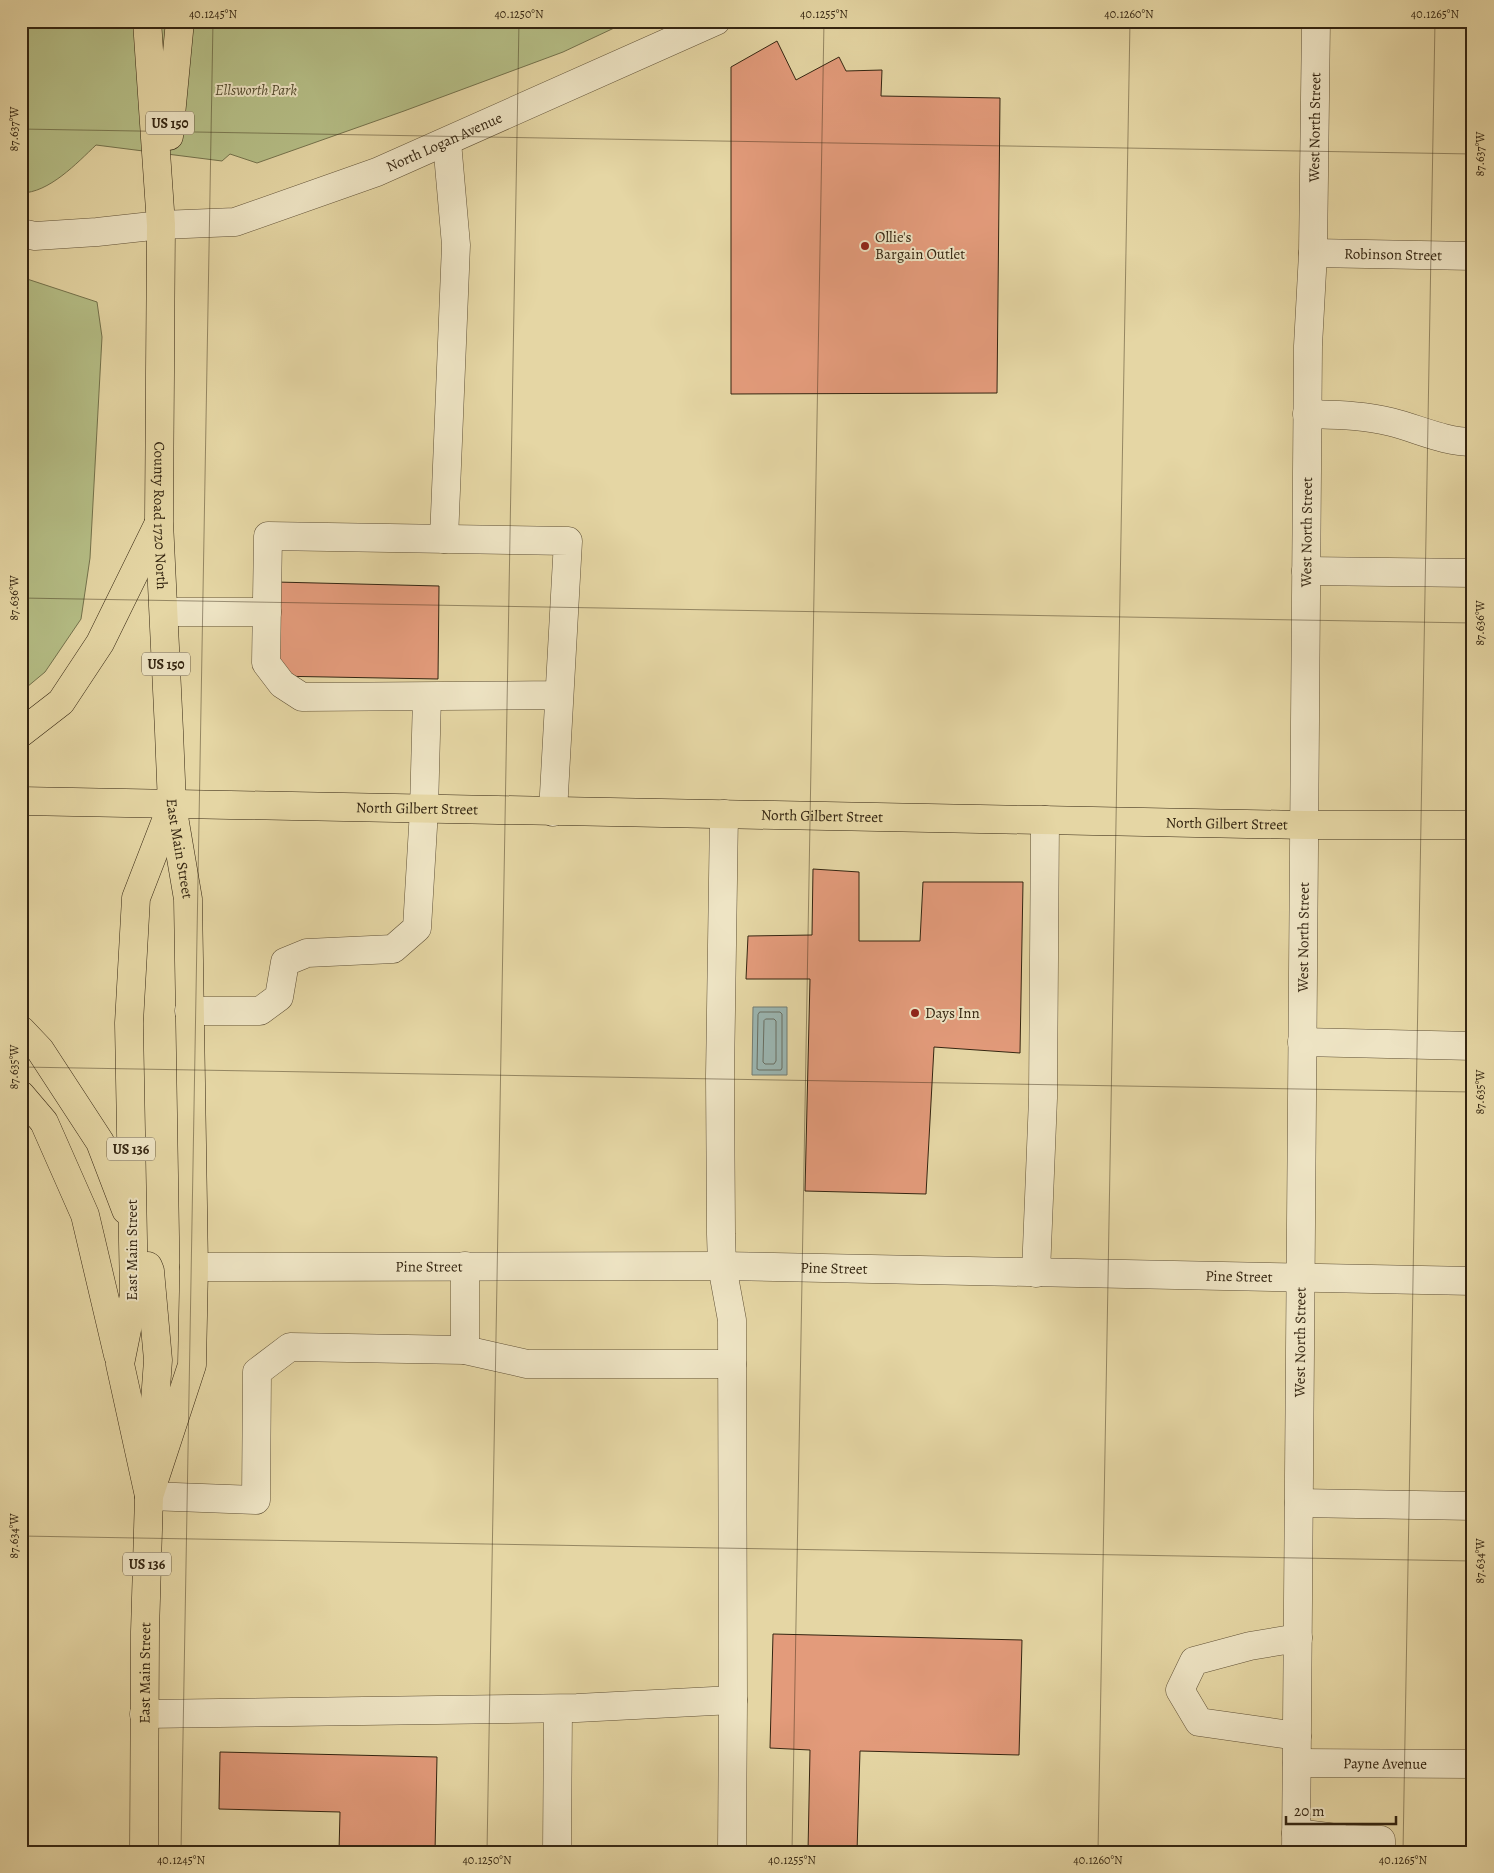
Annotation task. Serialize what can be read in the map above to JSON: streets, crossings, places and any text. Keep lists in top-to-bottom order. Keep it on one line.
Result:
{"streets":{"main road":["US 150","County Road 1720 North","North Gilbert Street","East Main Street","US 136"],"street":["West North Street","North Logan Avenue","Robinson Street","Pine Street","Payne Avenue"]},"crossings":[["West North Street","Robinson Street"],["West North Street","North Gilbert Street"],["West North Street","Pine Street"],["West North Street","Payne Avenue"],["North Logan Avenue","County Road 1720 North"],["County Road 1720 North","North Gilbert Street"],["County Road 1720 North","East Main Street"],["North Gilbert Street","East Main Street"],["East Main Street","Pine Street"]],"parks":["Ellsworth Park"],"places":["Ollie's Bargain Outlet","Days Inn"],"scale_bar":"20 m","coordinates":["40.1245°N","40.1250°N","40.1255°N","40.1260°N","40.1265°N","87.637°W","87.636°W","87.635°W","87.634°W"]}
